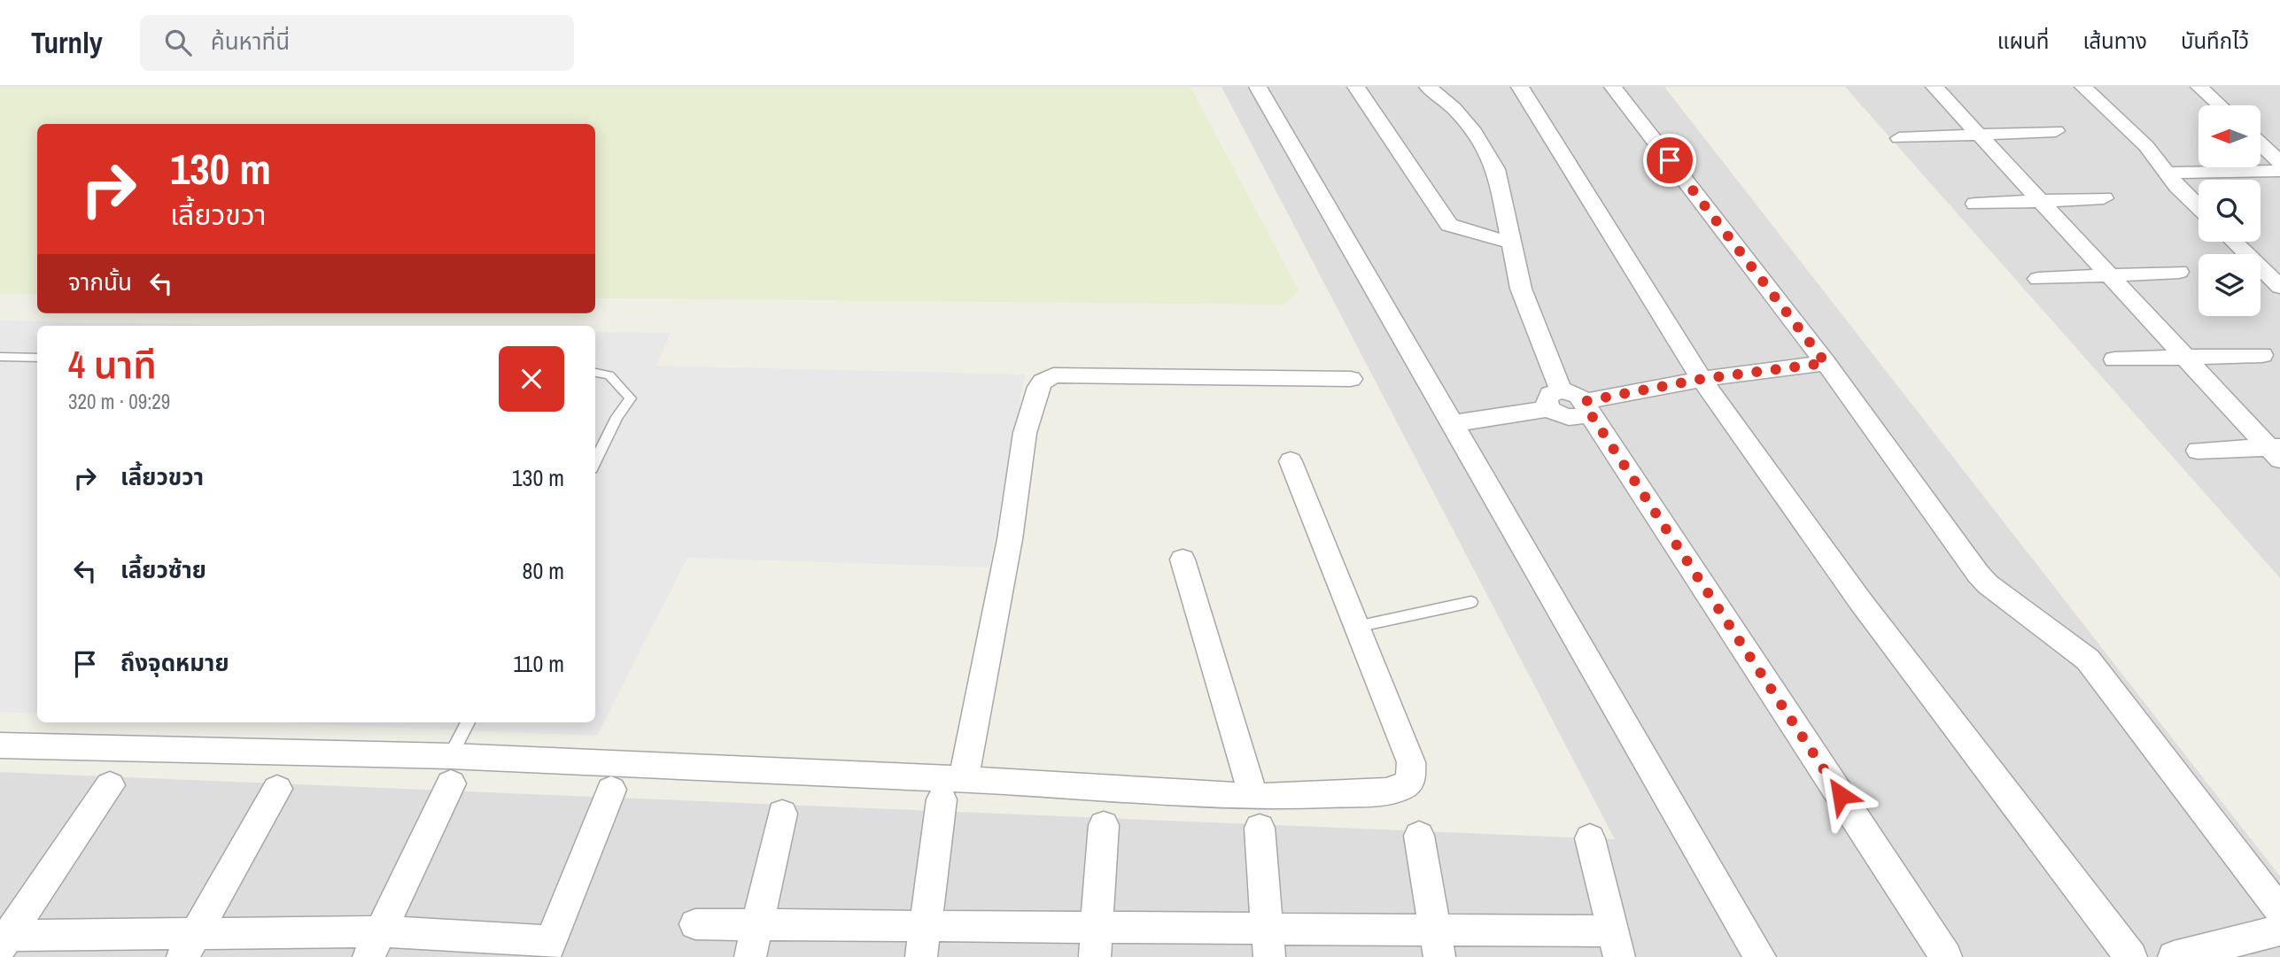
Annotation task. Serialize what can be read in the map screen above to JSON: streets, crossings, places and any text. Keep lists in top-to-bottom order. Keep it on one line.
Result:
{"north":"left","page":{"header":"Turnly","search":"ค้นหาที่นี่","nav":["แผนที่","เส้นทาง","บันทึกไว้"],"turn":["130 m","เลี้ยวขวา"],"then":"จากนั้น","heading":["4 นาที","320 m · 09:29"],"list":[{"name":"เลี้ยวขวา","value":"130 m"},{"name":"เลี้ยวซ้าย","value":"80 m"},{"name":"ถึงจุดหมาย","value":"110 m"}]}}
